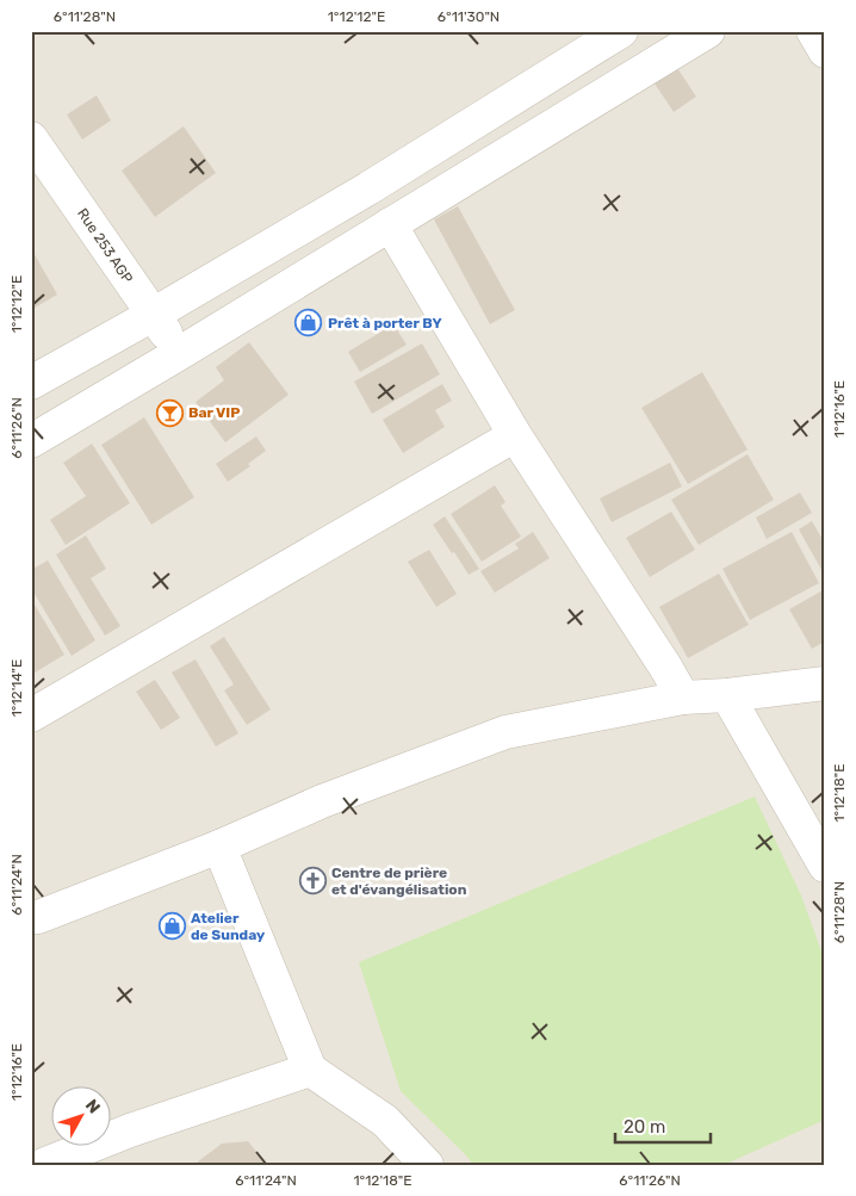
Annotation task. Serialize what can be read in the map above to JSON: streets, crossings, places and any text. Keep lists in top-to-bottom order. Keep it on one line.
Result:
{"streets":{"street":["Rue 253 AGP"]},"places":{"shop":["Prêt à porter BY","Atelier de Sunday"],"bar":["Bar VIP"],"church":["Centre de prière et d'évangélisation"]},"scale_bar":"20 m","north":"top right","coordinates":["6°11'28\"N","1°12'12\"E","6°11'30\"N","1°12'16\"E","6°11'26\"N","1°12'14\"E","1°12'18\"E","6°11'24\"N"]}
